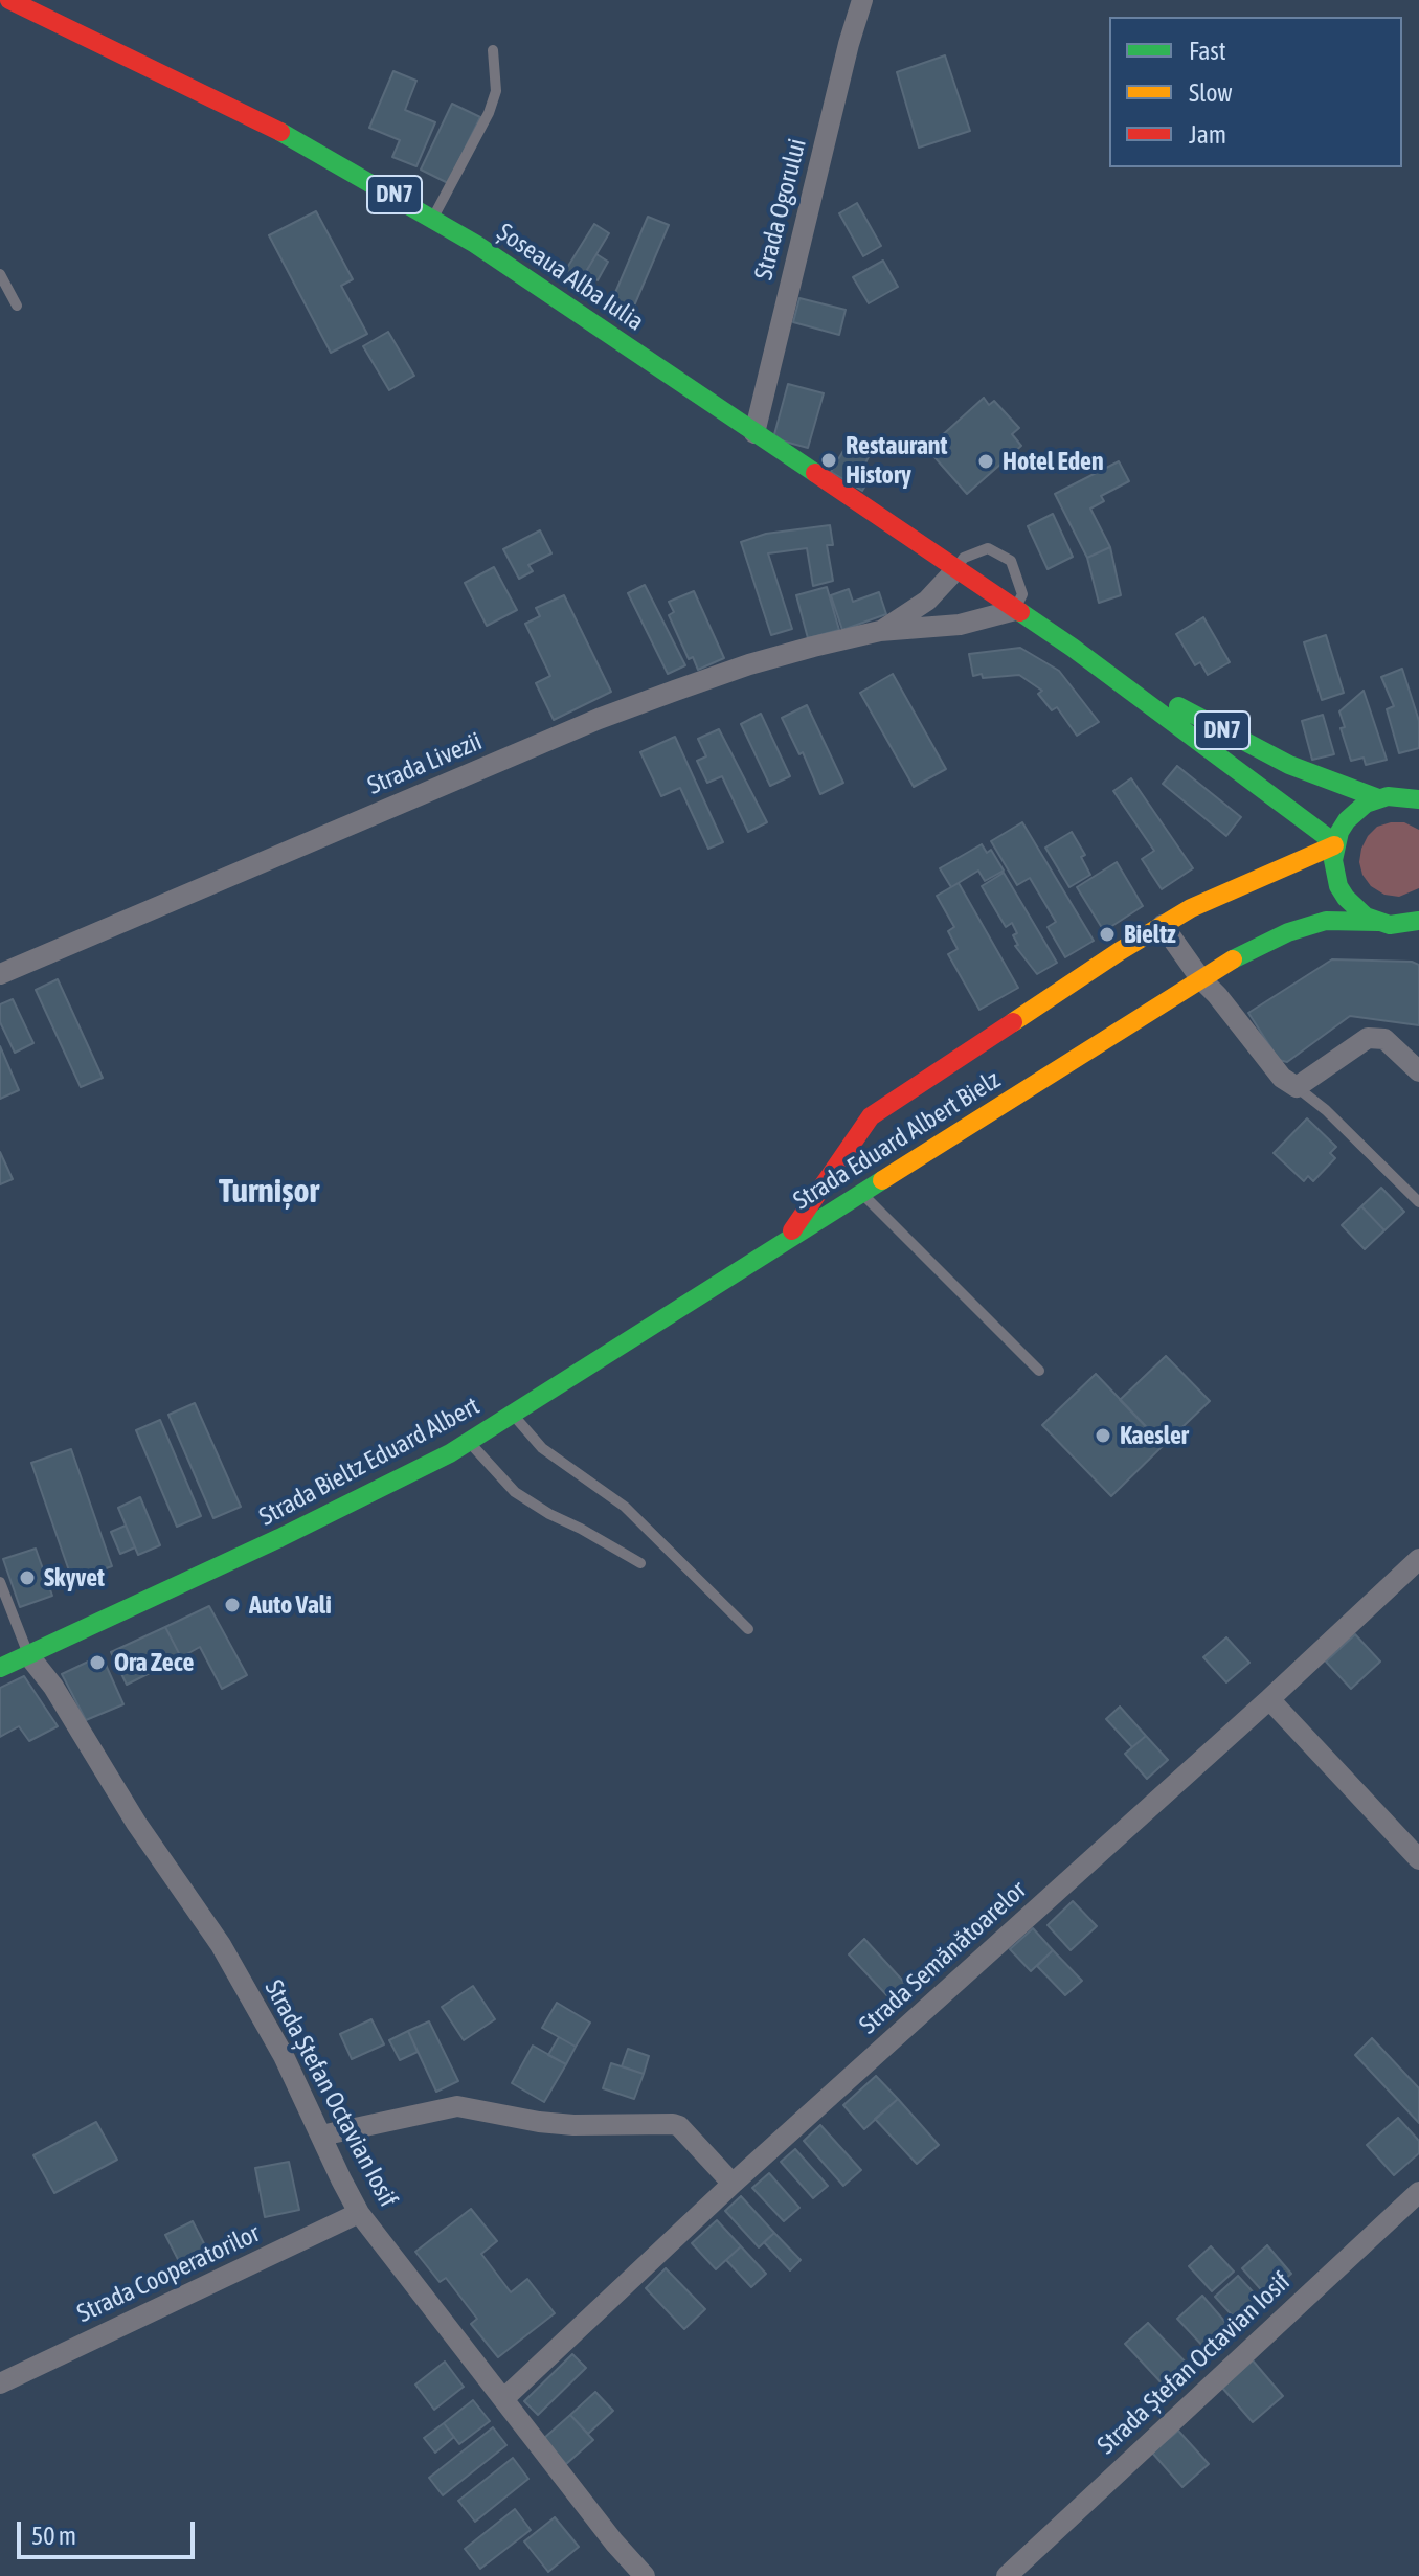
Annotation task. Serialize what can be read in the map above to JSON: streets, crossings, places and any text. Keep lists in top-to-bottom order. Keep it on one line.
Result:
{"streets":{"street":["DN7","Strada Ogorului","Șoseaua Alba Iulia","Strada Livezii","Strada Eduard Albert Bielz","Strada Bieltz Eduard Albert","Strada Semănătoarelor","Strada Ștefan Octavian Iosif","Strada Cooperatorilor"]},"crossings":[["Strada Ogorului","Șoseaua Alba Iulia"],["Șoseaua Alba Iulia","Strada Livezii"],["Șoseaua Alba Iulia","Strada Eduard Albert Bielz"],["Strada Eduard Albert Bielz","Strada Bieltz Eduard Albert"],["Strada Bieltz Eduard Albert","Strada Ștefan Octavian Iosif"],["Strada Semănătoarelor","Strada Ștefan Octavian Iosif"],["Strada Ștefan Octavian Iosif","Strada Cooperatorilor"]],"districts":["Turnișor"],"places":["Restaurant History","Hotel Eden","Bieltz","Kaesler","Skyvet","Auto Vali","Ora Zece"],"legend":["Fast","Slow","Jam"],"scale_bar":"50 m"}
